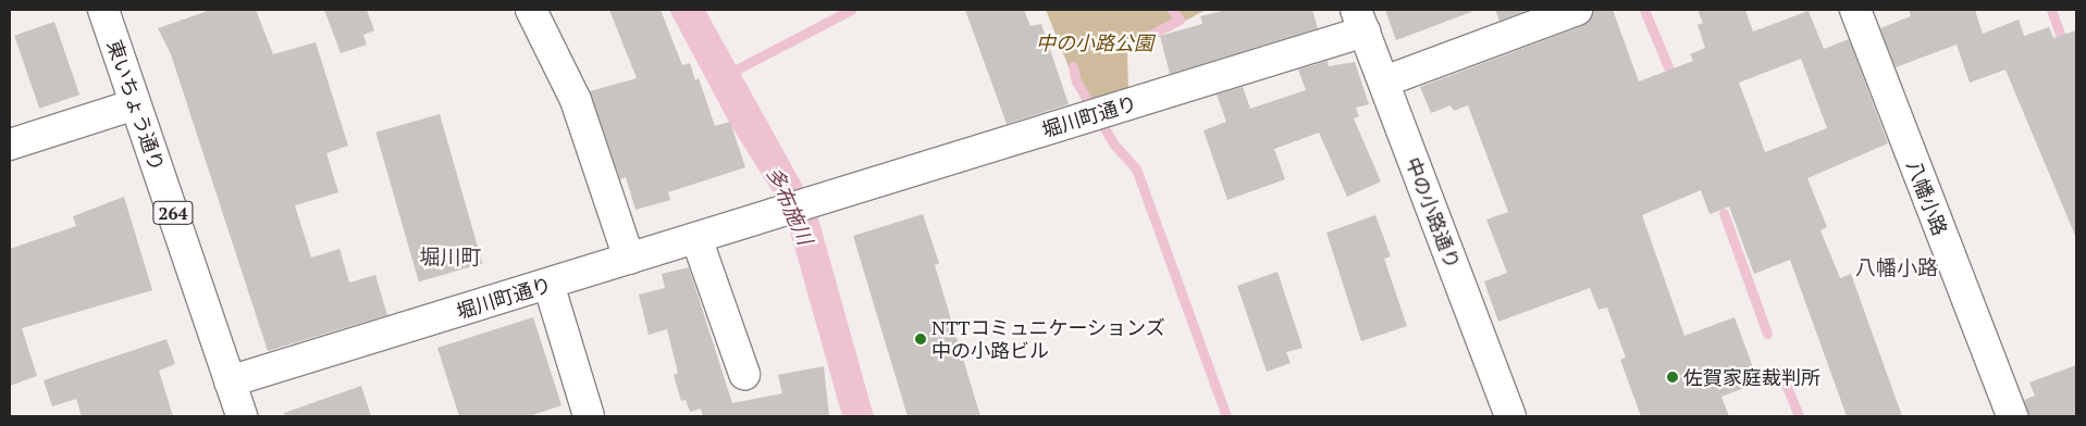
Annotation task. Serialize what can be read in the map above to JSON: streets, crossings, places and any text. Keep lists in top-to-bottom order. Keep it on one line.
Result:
{"streets":{"main road":["東いちょう通り","堀川町通り","八幡小路","264","中の小路通り"]},"crossings":[["東いちょう通り","堀川町通り"],["堀川町通り","中の小路通り"]],"districts":["堀川町","八幡小路"],"water":["多布施川"],"parks":["中の小路公園"],"places":["NTTコミュニケーションズ 中の小路ビル","佐賀家庭裁判所"]}
